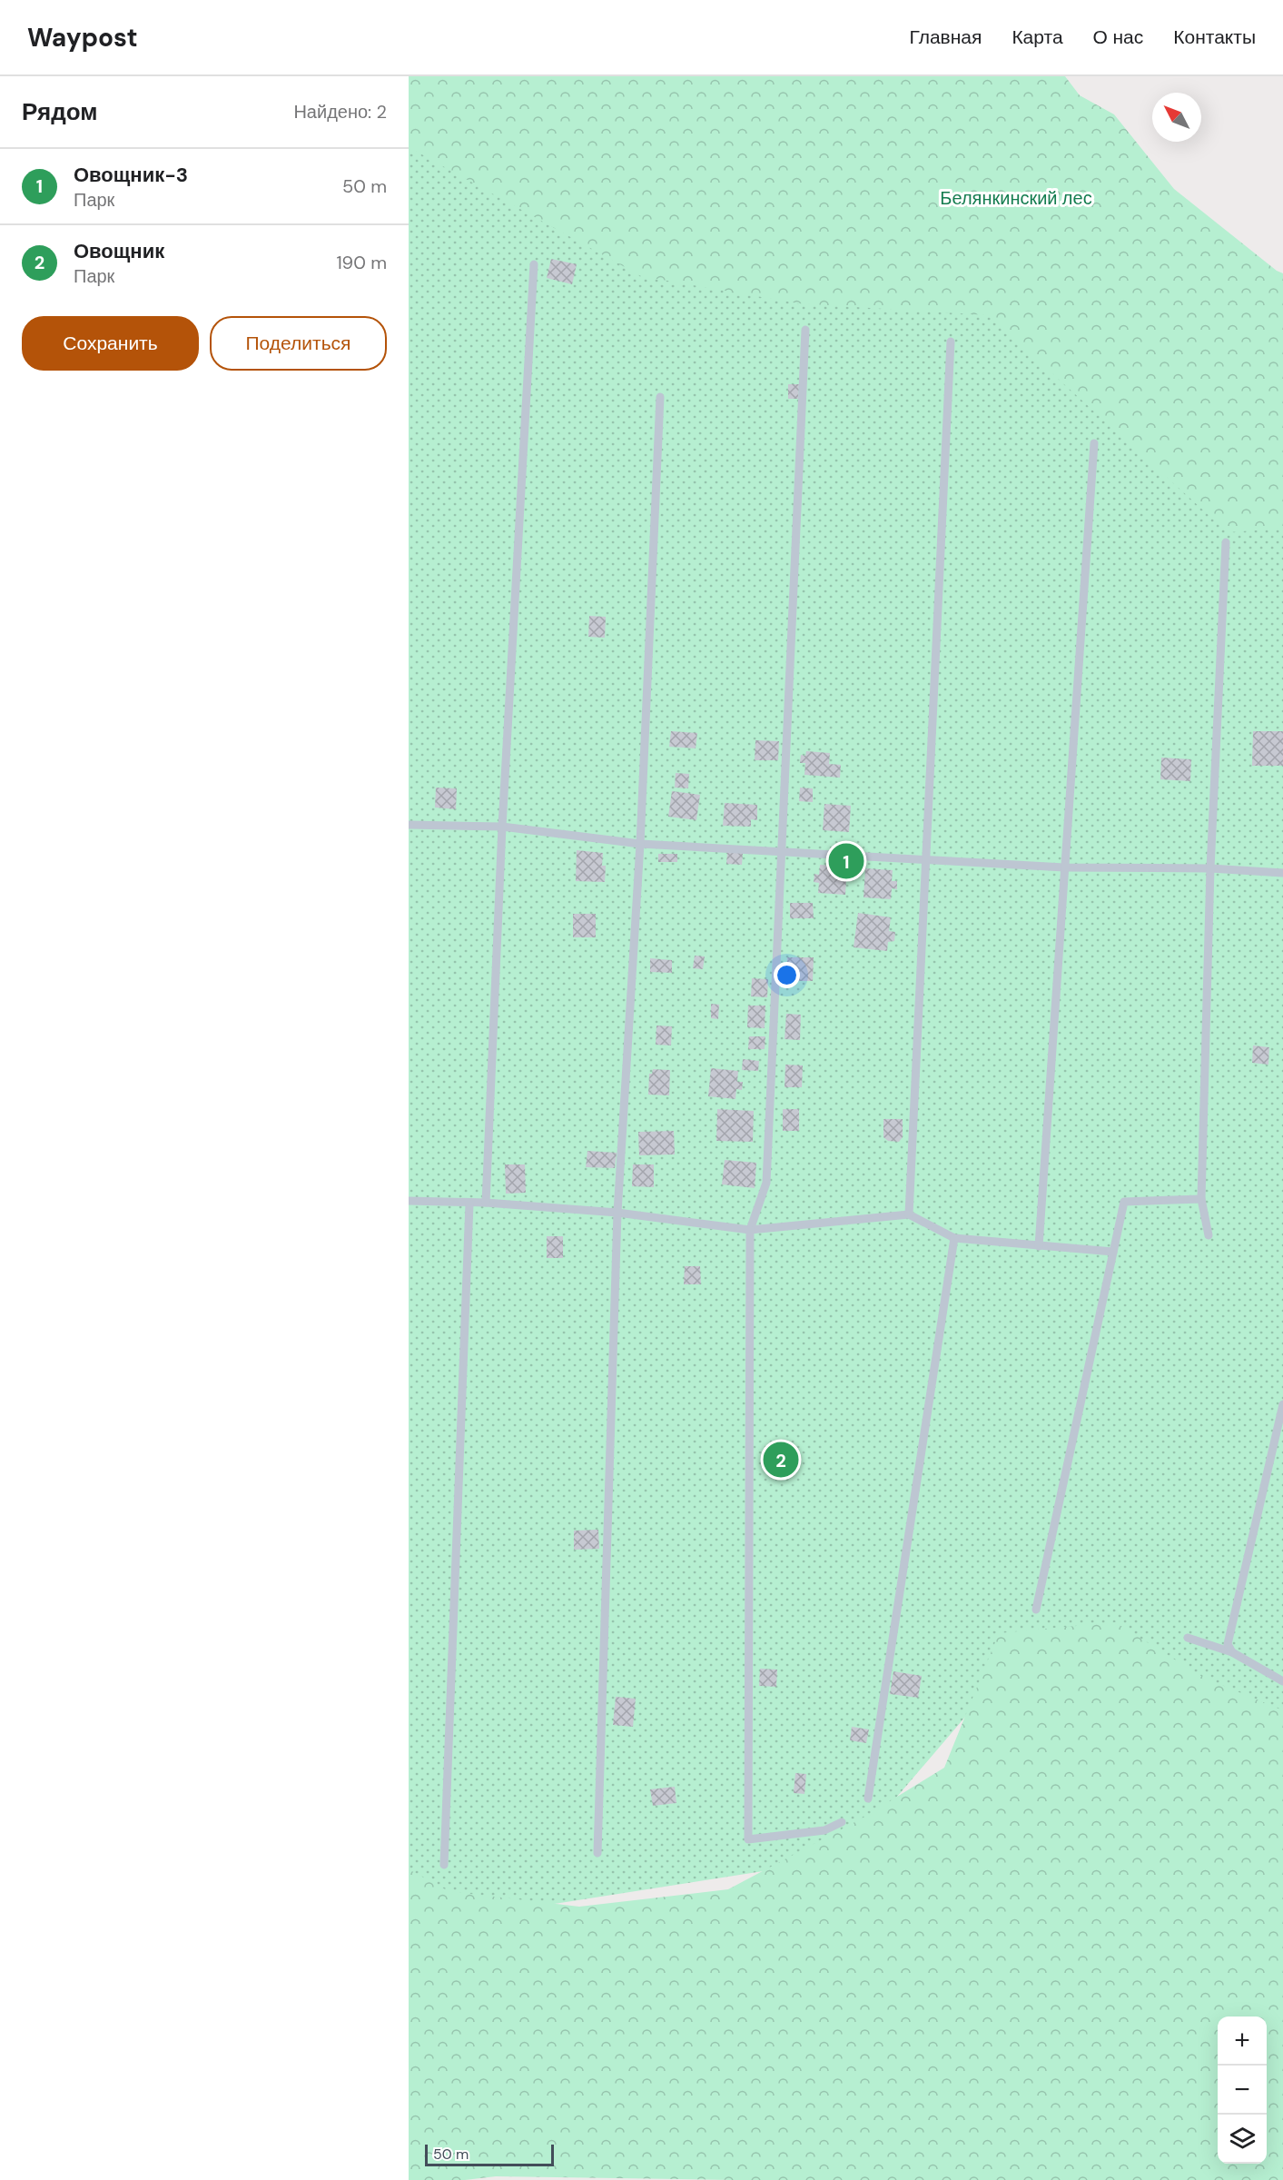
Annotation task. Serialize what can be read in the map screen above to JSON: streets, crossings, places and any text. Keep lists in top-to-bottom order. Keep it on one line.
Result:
{"parks":["Белянкинский лес"],"scale_bar":"50 m","north":"top left","page":{"header":"Waypost","nav":["Главная","Карта","О нас","Контакты"],"heading":["Рядом","Найдено: 2"],"list":[{"mark":"1","name":"Овощник-3","note":"Парк","value":"50 m"},{"mark":"2","name":"Овощник","note":"Парк","value":"190 m"}],"buttons":["Сохранить","Поделиться"],"pins":["1","2"],"map_buttons":["+","−"],"scale":"50 m"}}
